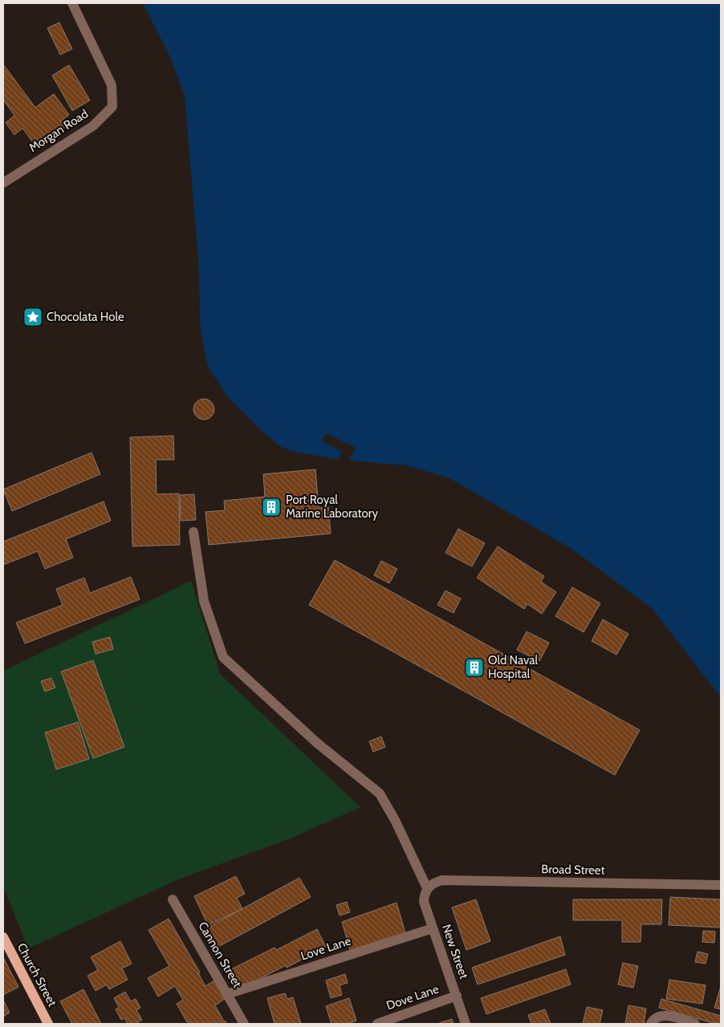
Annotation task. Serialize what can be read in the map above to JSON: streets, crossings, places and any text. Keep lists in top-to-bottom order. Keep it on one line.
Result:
{"streets":{"main road":["Church Street"],"street":["Morgan Road","Broad Street","Love Lane","New Street","Cannon Street","Dove Lane"]},"crossings":[["Broad Street","New Street"],["Love Lane","New Street"],["Love Lane","Cannon Street"],["New Street","Dove Lane"]],"places":{"place":["Chocolata Hole"],"building":["Port Royal Marine Laboratory","Old Naval Hospital"]}}
